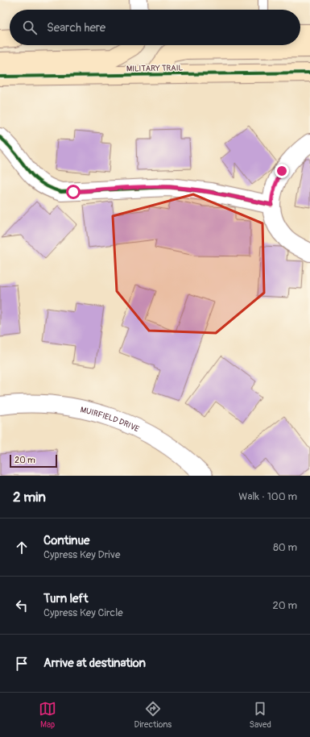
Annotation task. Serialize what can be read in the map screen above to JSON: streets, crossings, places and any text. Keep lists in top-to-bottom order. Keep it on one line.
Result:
{"streets":{"main road":["MILITARY TRAIL"],"street":["MUIRFIELD DRIVE"]},"scale_bar":"20 m","page":{"search":"Search here","scale":"20 m","heading":["2 min","Walk · 100 m"],"list":[["Continue","Cypress Key Drive","80 m"],["Turn left","Cypress Key Circle","20 m"],"Arrive at destination"],"nav":["Map","Directions","Saved"]}}
